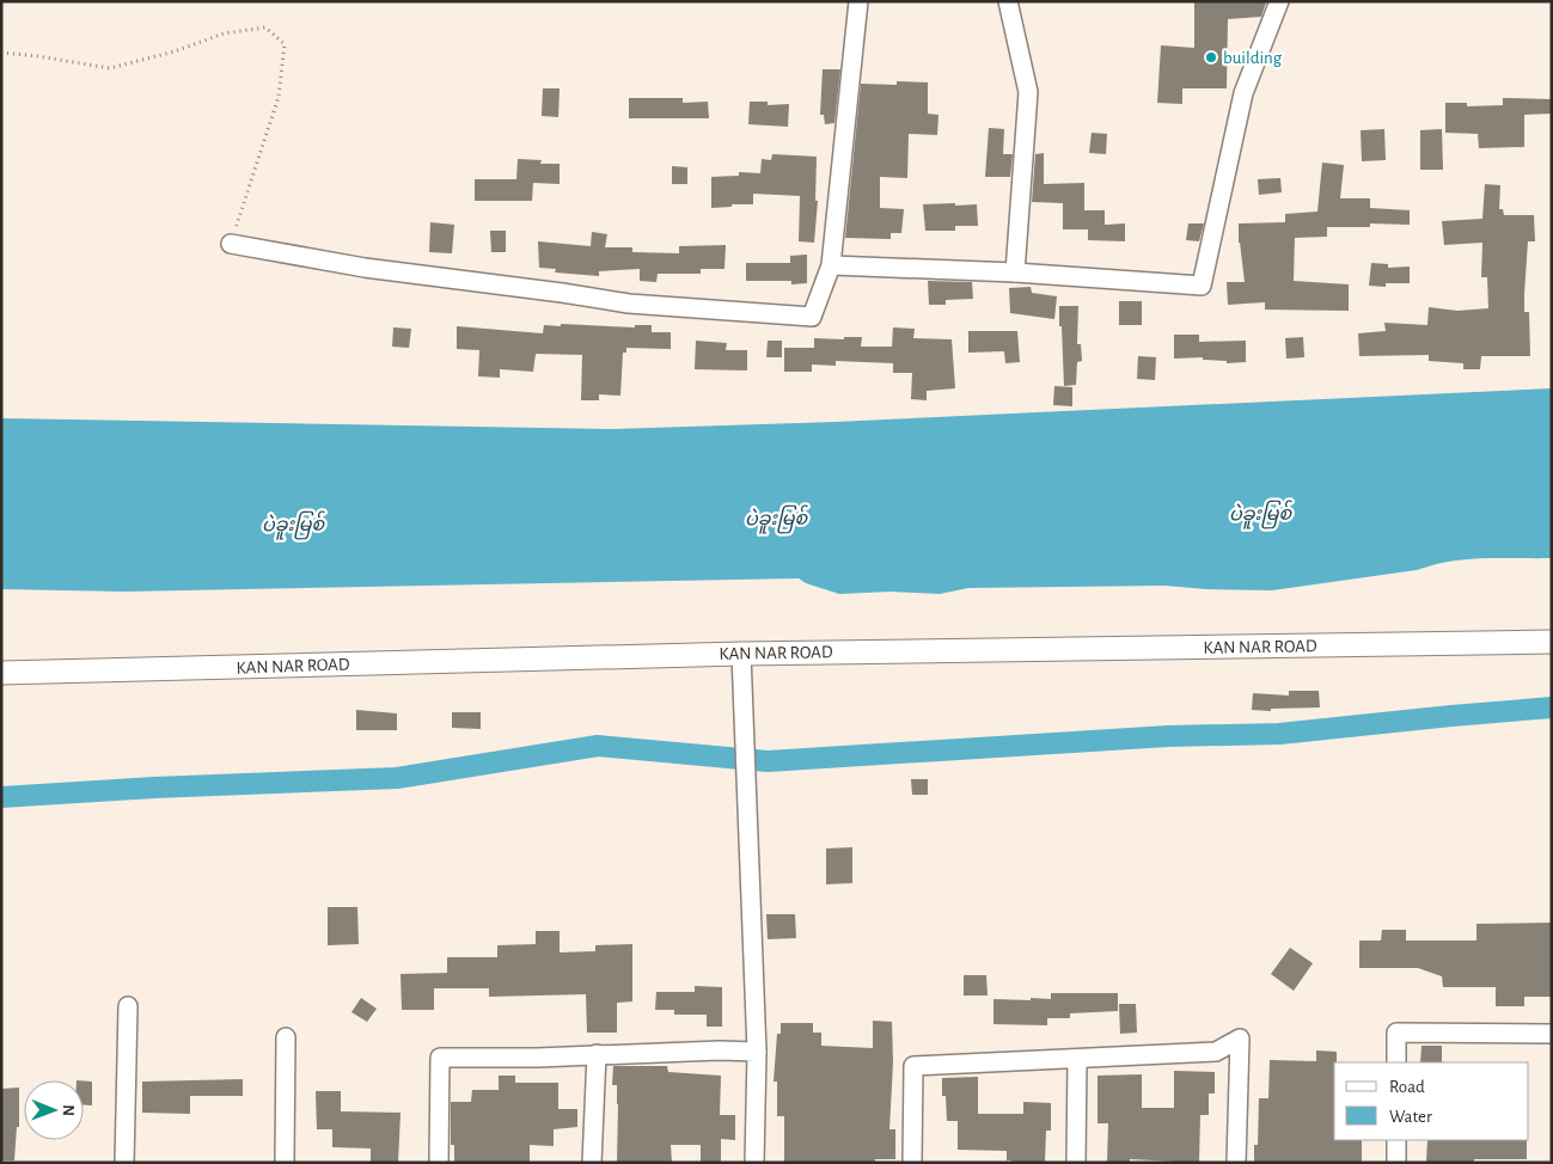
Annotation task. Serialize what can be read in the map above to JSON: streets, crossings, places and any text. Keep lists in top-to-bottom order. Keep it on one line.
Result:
{"streets":{"street":["KAN NAR ROAD"]},"water":["ပဲခူးမြစ်"],"places":["building"],"legend":["Road","Water"],"north":"right"}
